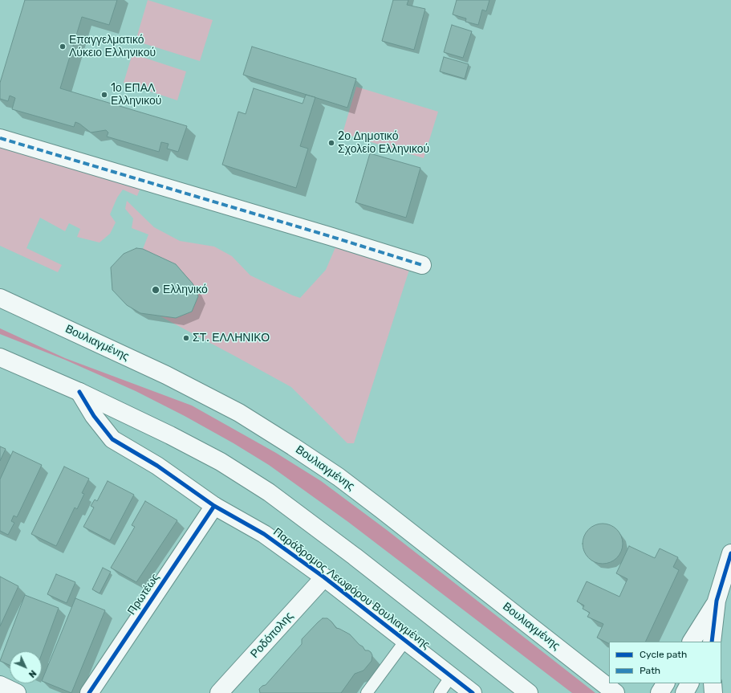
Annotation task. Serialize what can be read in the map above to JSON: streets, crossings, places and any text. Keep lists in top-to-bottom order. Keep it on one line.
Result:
{"streets":{"street":["Βουλιαγμένης","Παράδρομος Λεωφόρου Βουλιαγμένης","Πρωτέως","Ροδόπολης"]},"crossings":[["Παράδρομος Λεωφόρου Βουλιαγμένης","Πρωτέως"],["Παράδρομος Λεωφόρου Βουλιαγμένης","Ροδόπολης"]],"places":["Επαγγελματικό Λύκειο Ελληνικού","1ο ΕΠΑΛ Ελληνικού","2ο Δημοτικό Σχολείο Ελληνικού","Ελληνικό","ΣΤ. ΕΛΛΗΝΙΚΟ"],"legend":["Cycle path","Path"],"north":"bottom right"}
